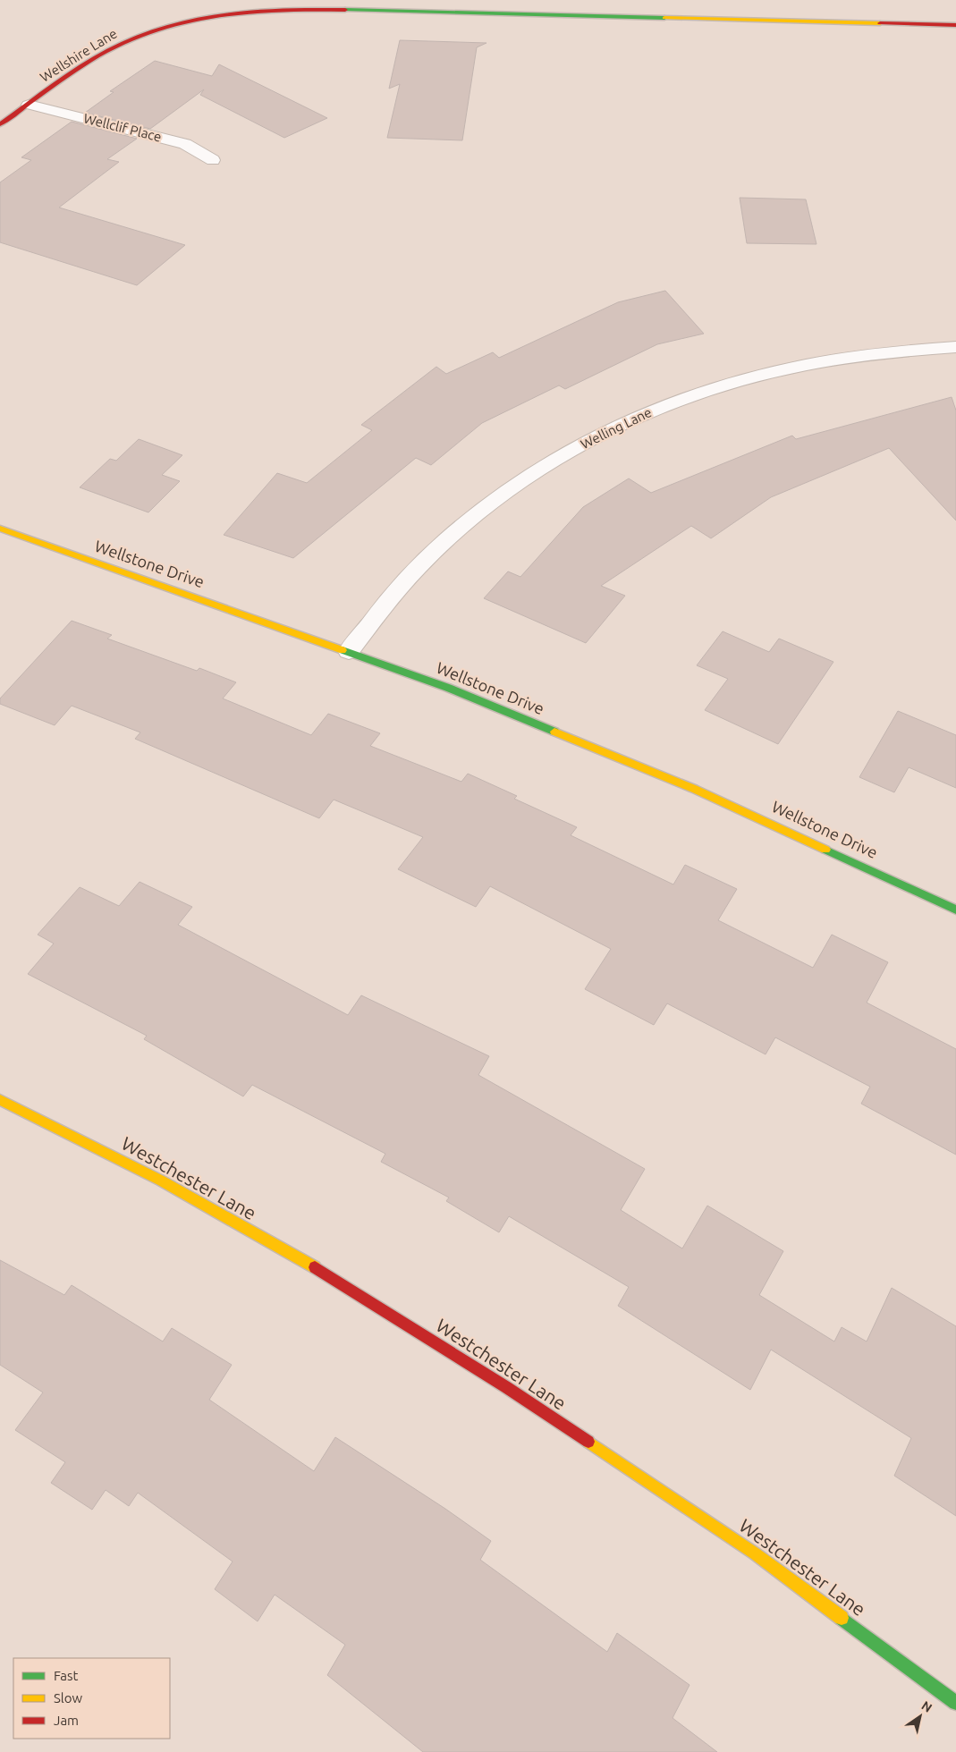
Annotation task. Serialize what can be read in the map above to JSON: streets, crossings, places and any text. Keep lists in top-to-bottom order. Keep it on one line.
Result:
{"streets":{"street":["Wellshire Lane","Wellclif Place","Welling Lane","Wellstone Drive","Westchester Lane"]},"crossings":[["Wellshire Lane","Wellclif Place"],["Welling Lane","Wellstone Drive"]],"legend":["Fast","Slow","Jam"],"north":"top right"}
